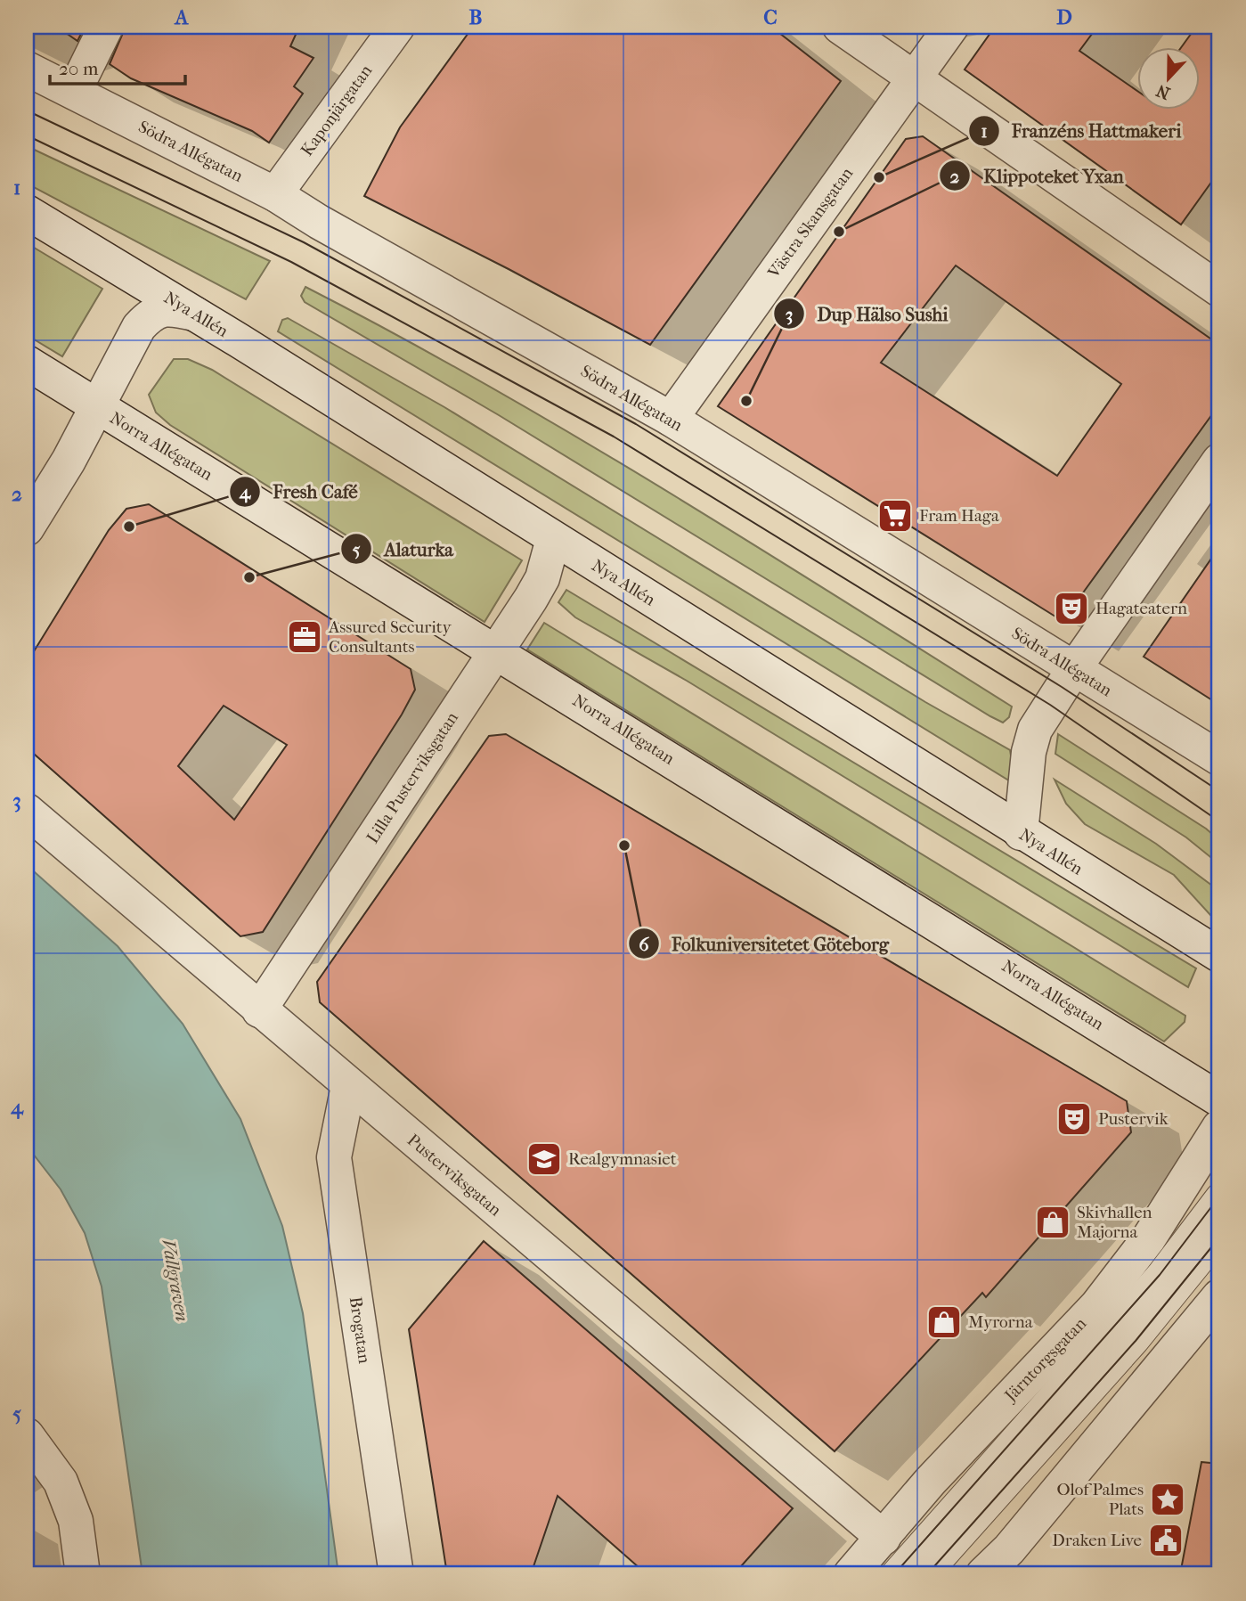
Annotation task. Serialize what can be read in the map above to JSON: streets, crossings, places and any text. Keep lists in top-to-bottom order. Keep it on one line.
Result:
{"streets":{"street":["Kaponjärgatan","Södra Allégatan","Västra Skansgatan","Nya Allén","Norra Allégatan","Lilla Pusterviksgatan","Pusterviksgatan","Brogatan","Järntorgsgatan"]},"crossings":[["Kaponjärgatan","Södra Allégatan"],["Södra Allégatan","Västra Skansgatan"],["Nya Allén","Lilla Pusterviksgatan"],["Norra Allégatan","Lilla Pusterviksgatan"],["Lilla Pusterviksgatan","Pusterviksgatan"],["Pusterviksgatan","Brogatan"],["Pusterviksgatan","Järntorgsgatan"]],"water":["Vallgraven"],"places":{"other":["Franzéns Hattmakeri","Klippoteket Yxan","Dup Hälso Sushi","Fresh Café","Alaturka","Folkuniversitetet Göteborg"],"supermarket":["Fram Haga"],"theatre":["Hagateatern","Pustervik"],"office":["Assured Security Consultants"],"school or university":["Realgymnasiet"],"shop":["Skivhallen Majorna","Myrorna"],"place":["Olof Palmes Plats"],"public building":["Draken Live"]},"scale_bar":"20 m","north":"bottom","grid":{"columns":["A","B","C","D"],"rows":["1","2","3","4","5"]}}
